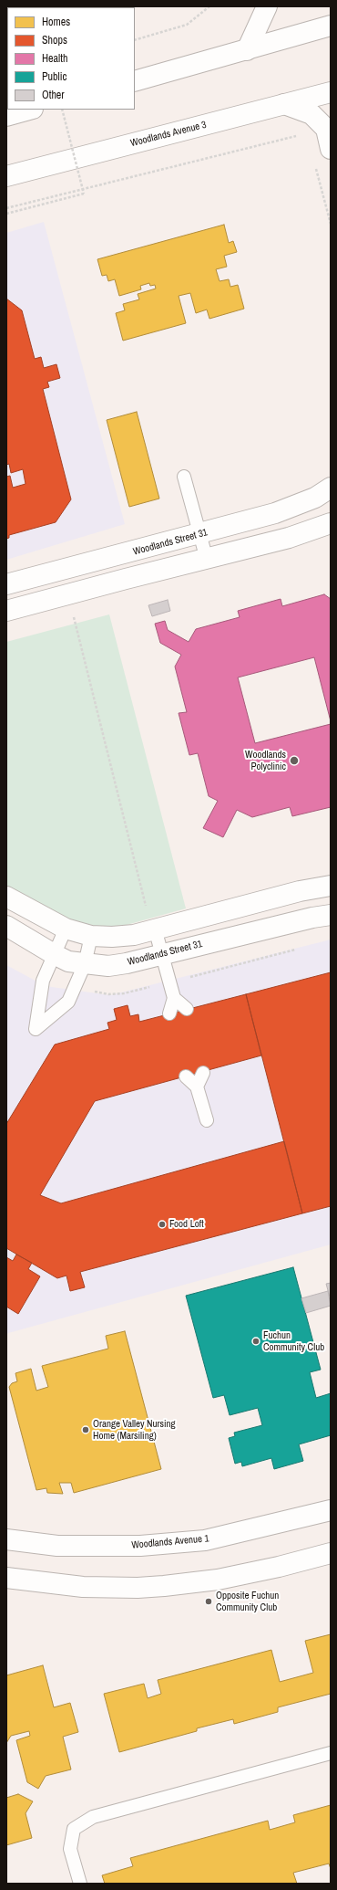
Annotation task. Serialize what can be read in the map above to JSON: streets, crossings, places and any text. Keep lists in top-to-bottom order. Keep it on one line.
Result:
{"streets":{"street":["Woodlands Avenue 3","Woodlands Street 31","Woodlands Avenue 1"]},"places":["Woodlands Polyclinic","Food Loft","Fuchun Community Club","Orange Valley Nursing Home (Marsiling)","Opposite Fuchun Community Club"],"legend":["Homes","Shops","Health","Public","Other"]}
